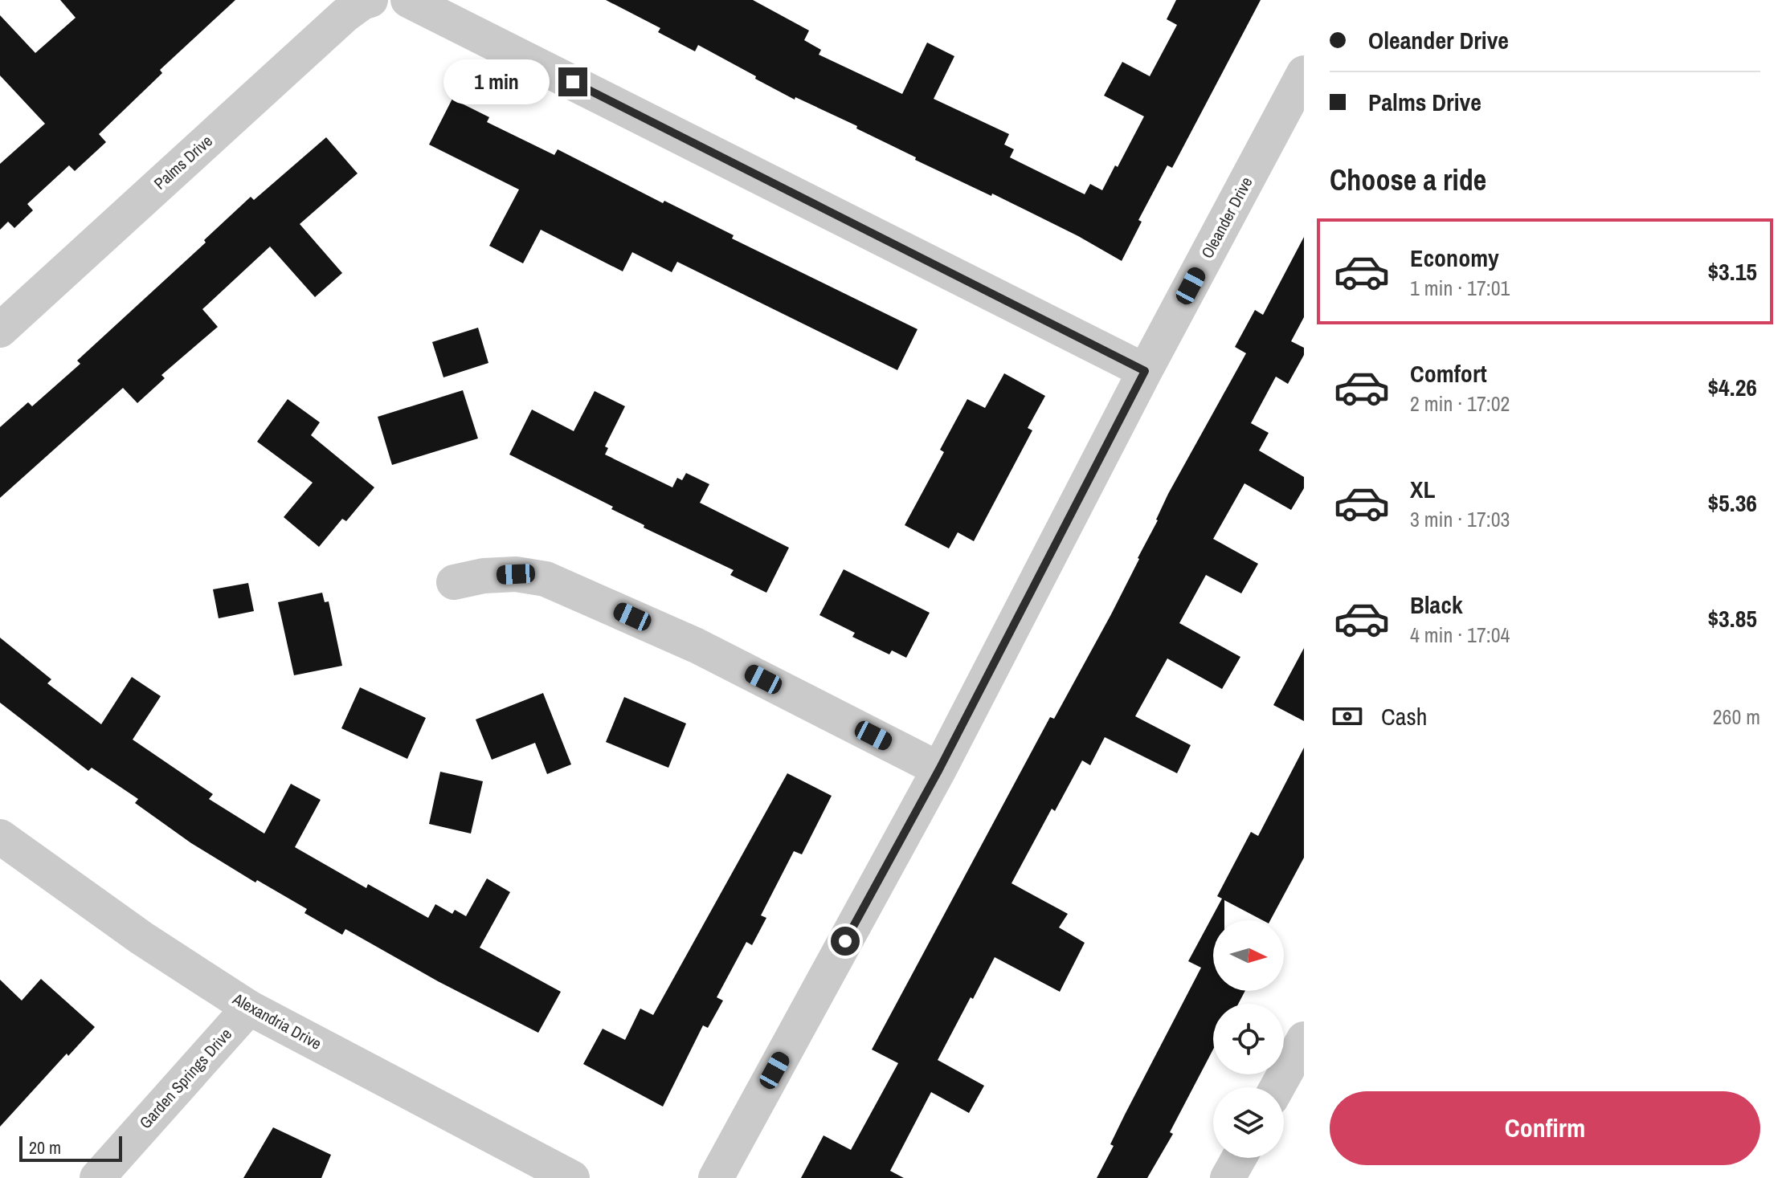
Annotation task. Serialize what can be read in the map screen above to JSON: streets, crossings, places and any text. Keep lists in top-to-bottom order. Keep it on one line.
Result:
{"streets":{"street":["Palms Drive","Oleander Drive","Alexandria Drive","Garden Springs Drive"]},"crossings":[["Alexandria Drive","Garden Springs Drive"]],"scale_bar":"20 m","north":"right","page":{"banner":["Oleander Drive","Palms Drive"],"bubble":"1 min","heading":"Choose a ride","list":[{"name":"Economy","note":"1 min · 17:01","value":"$3.15"},{"name":"Comfort","note":"2 min · 17:02","value":"$4.26"},{"name":"XL","note":"3 min · 17:03","value":"$5.36"},{"name":"Black","note":"4 min · 17:04","value":"$3.85"}],"pay":["Cash","260 m"],"buttons":"Confirm","scale":"20 m"}}
